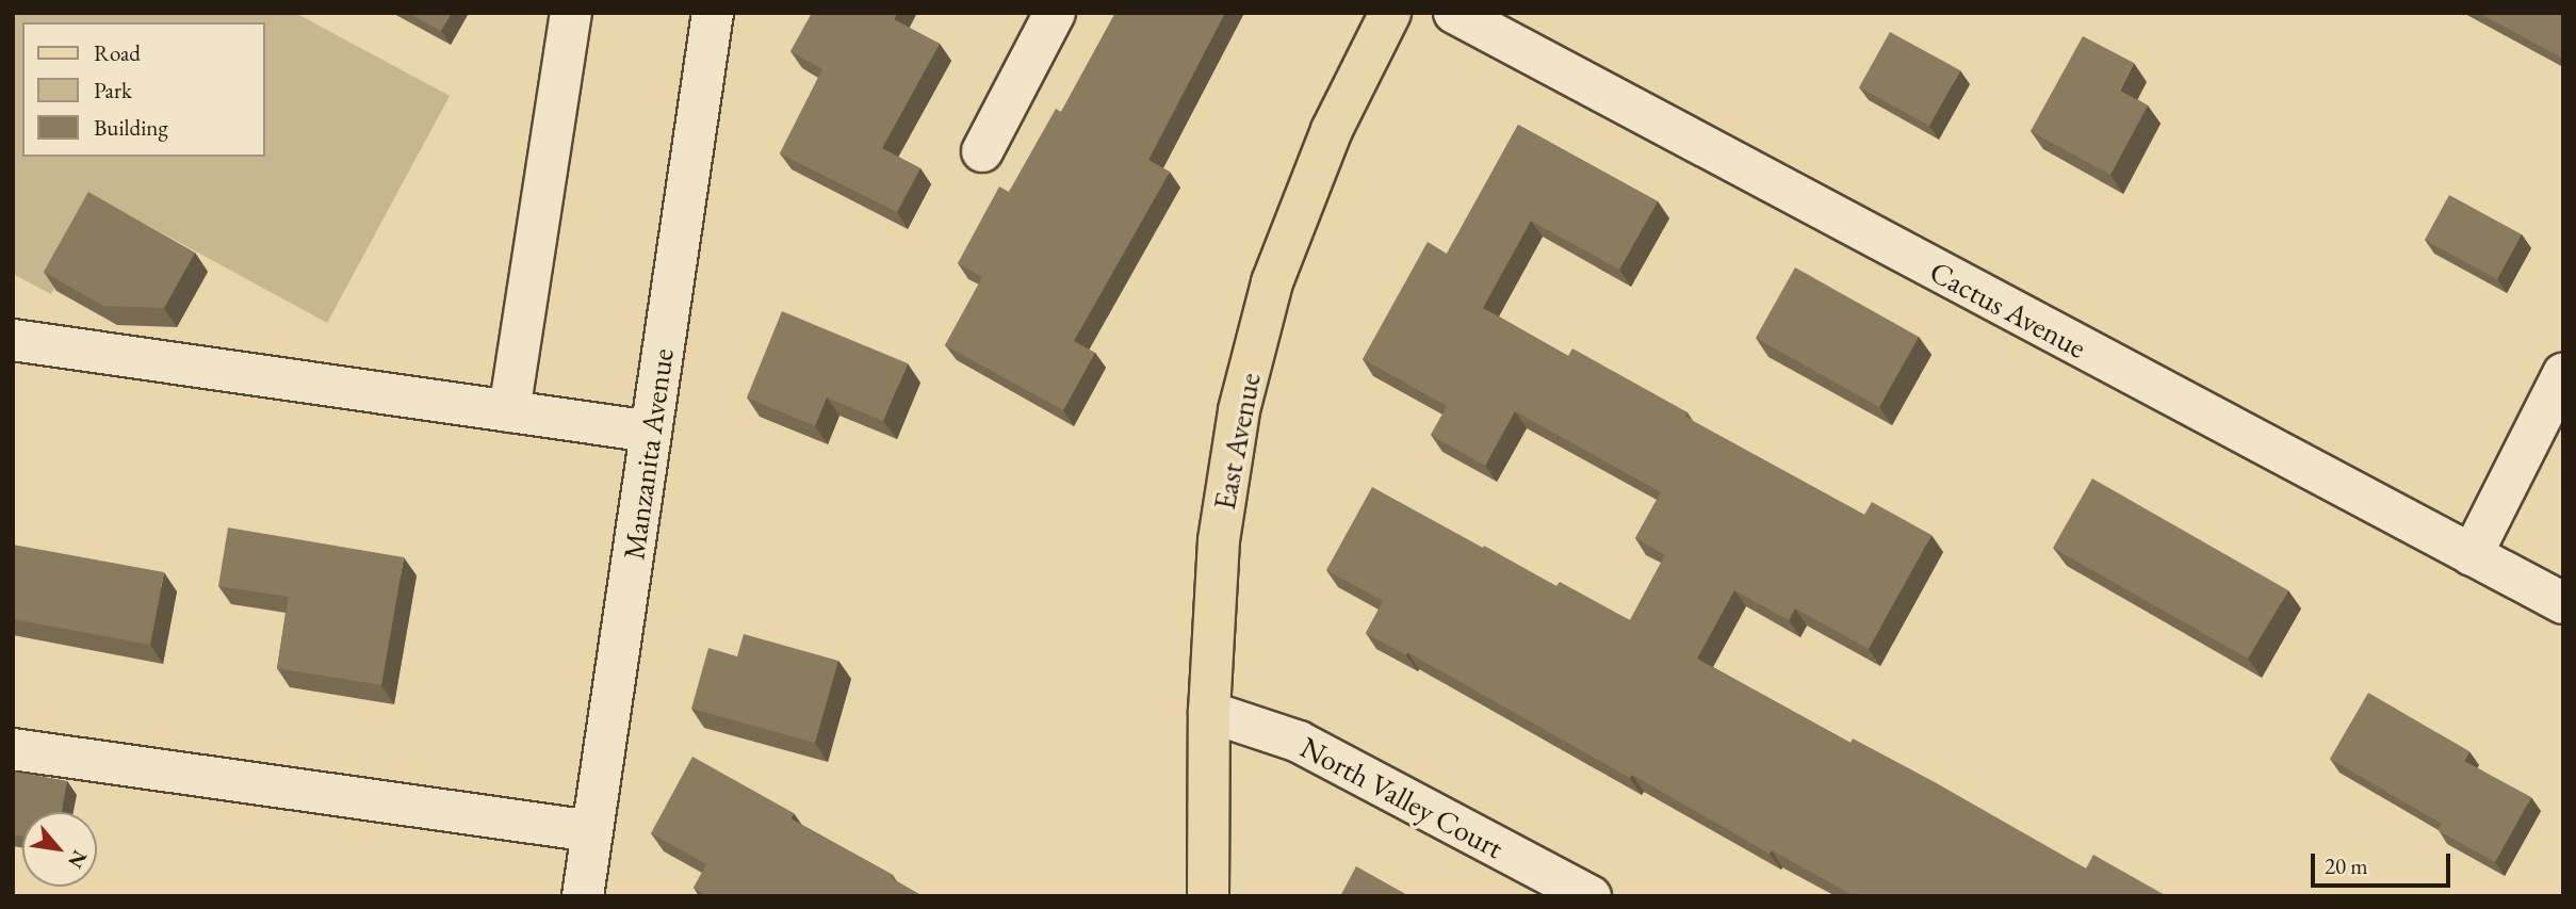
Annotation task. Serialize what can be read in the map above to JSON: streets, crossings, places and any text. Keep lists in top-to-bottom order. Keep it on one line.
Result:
{"streets":{"main road":["East Avenue"],"street":["Cactus Avenue","Manzanita Avenue","North Valley Court"]},"crossings":[["East Avenue","North Valley Court"]],"legend":["Road","Park","Building"],"scale_bar":"20 m","north":"bottom right"}
